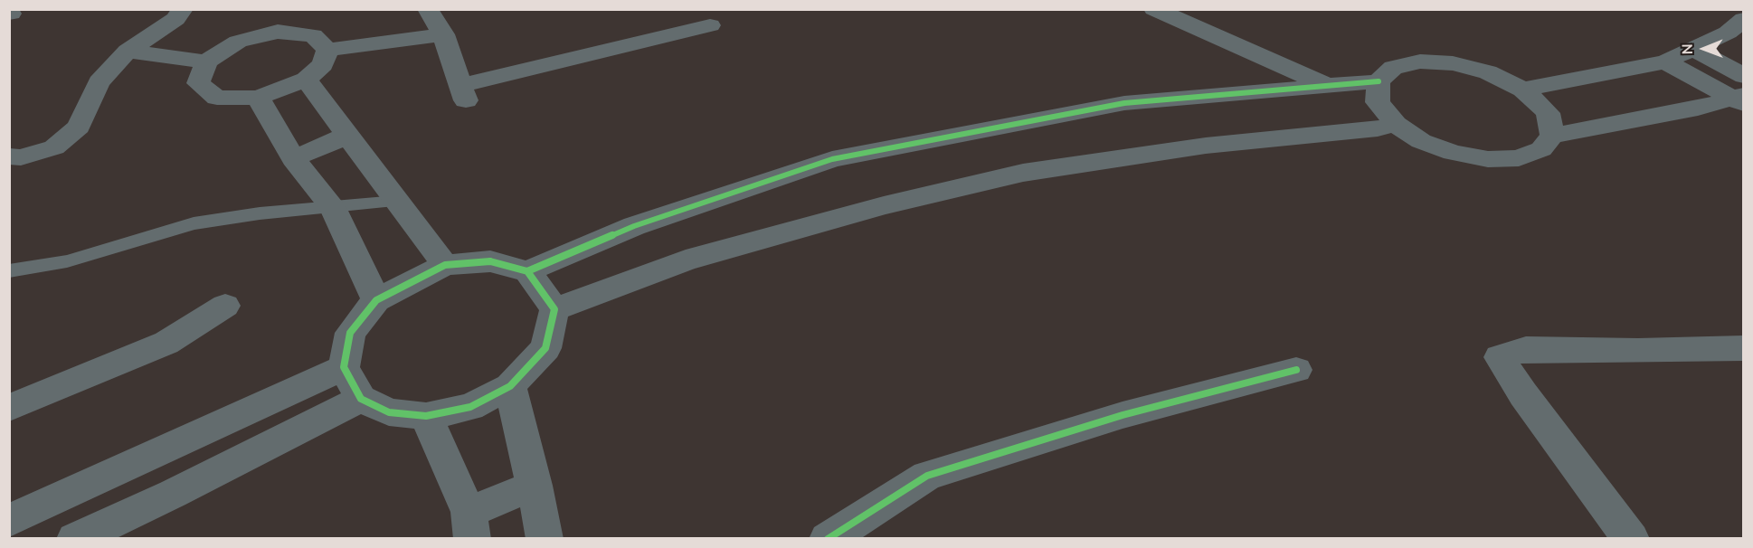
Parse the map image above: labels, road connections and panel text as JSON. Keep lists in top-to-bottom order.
{
  "north": "left"
}
